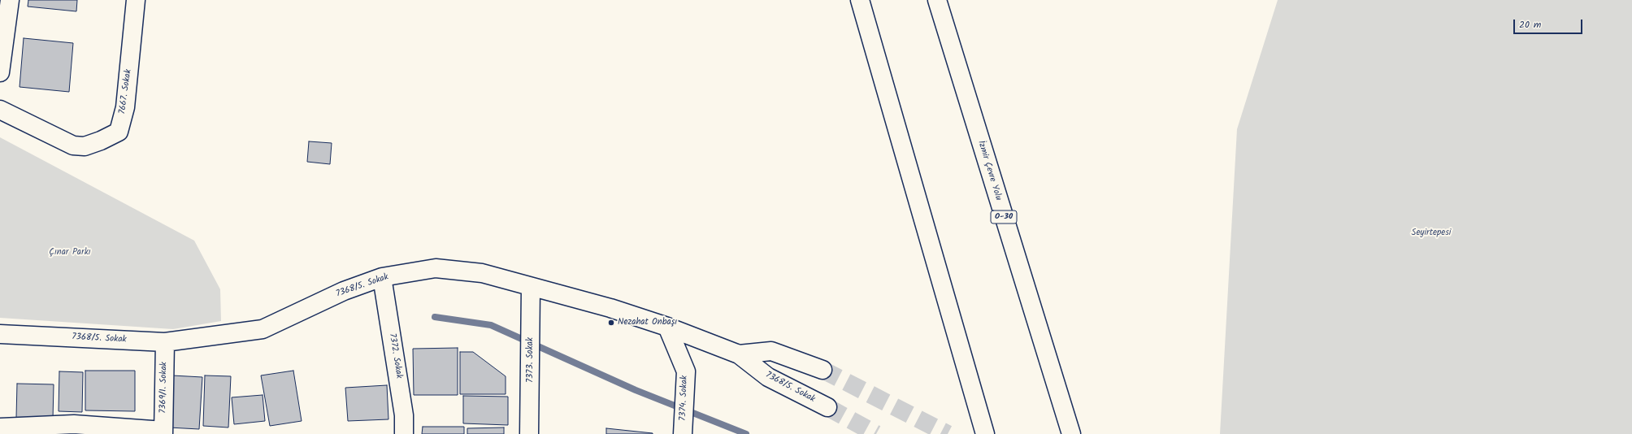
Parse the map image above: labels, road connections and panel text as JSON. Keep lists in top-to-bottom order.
{
  "streets": {
    "main road": [
      "7667. Sokak",
      "İzmir Çevre Yolu",
      "O-30",
      "7368/5. Sokak",
      "7372. Sokak",
      "7373. Sokak",
      "7369/1. Sokak",
      "7374. Sokak"
    ]
  },
  "crossings": [
    ["7368/5. Sokak", "7372. Sokak"],
    ["7368/5. Sokak", "7373. Sokak"],
    ["7368/5. Sokak", "7369/1. Sokak"],
    ["7368/5. Sokak", "7374. Sokak"]
  ],
  "parks": ["Seyirtepesi", "Çınar Parkı"],
  "places": ["Nezahat Onbaşı"],
  "scale_bar": "20 m"
}
